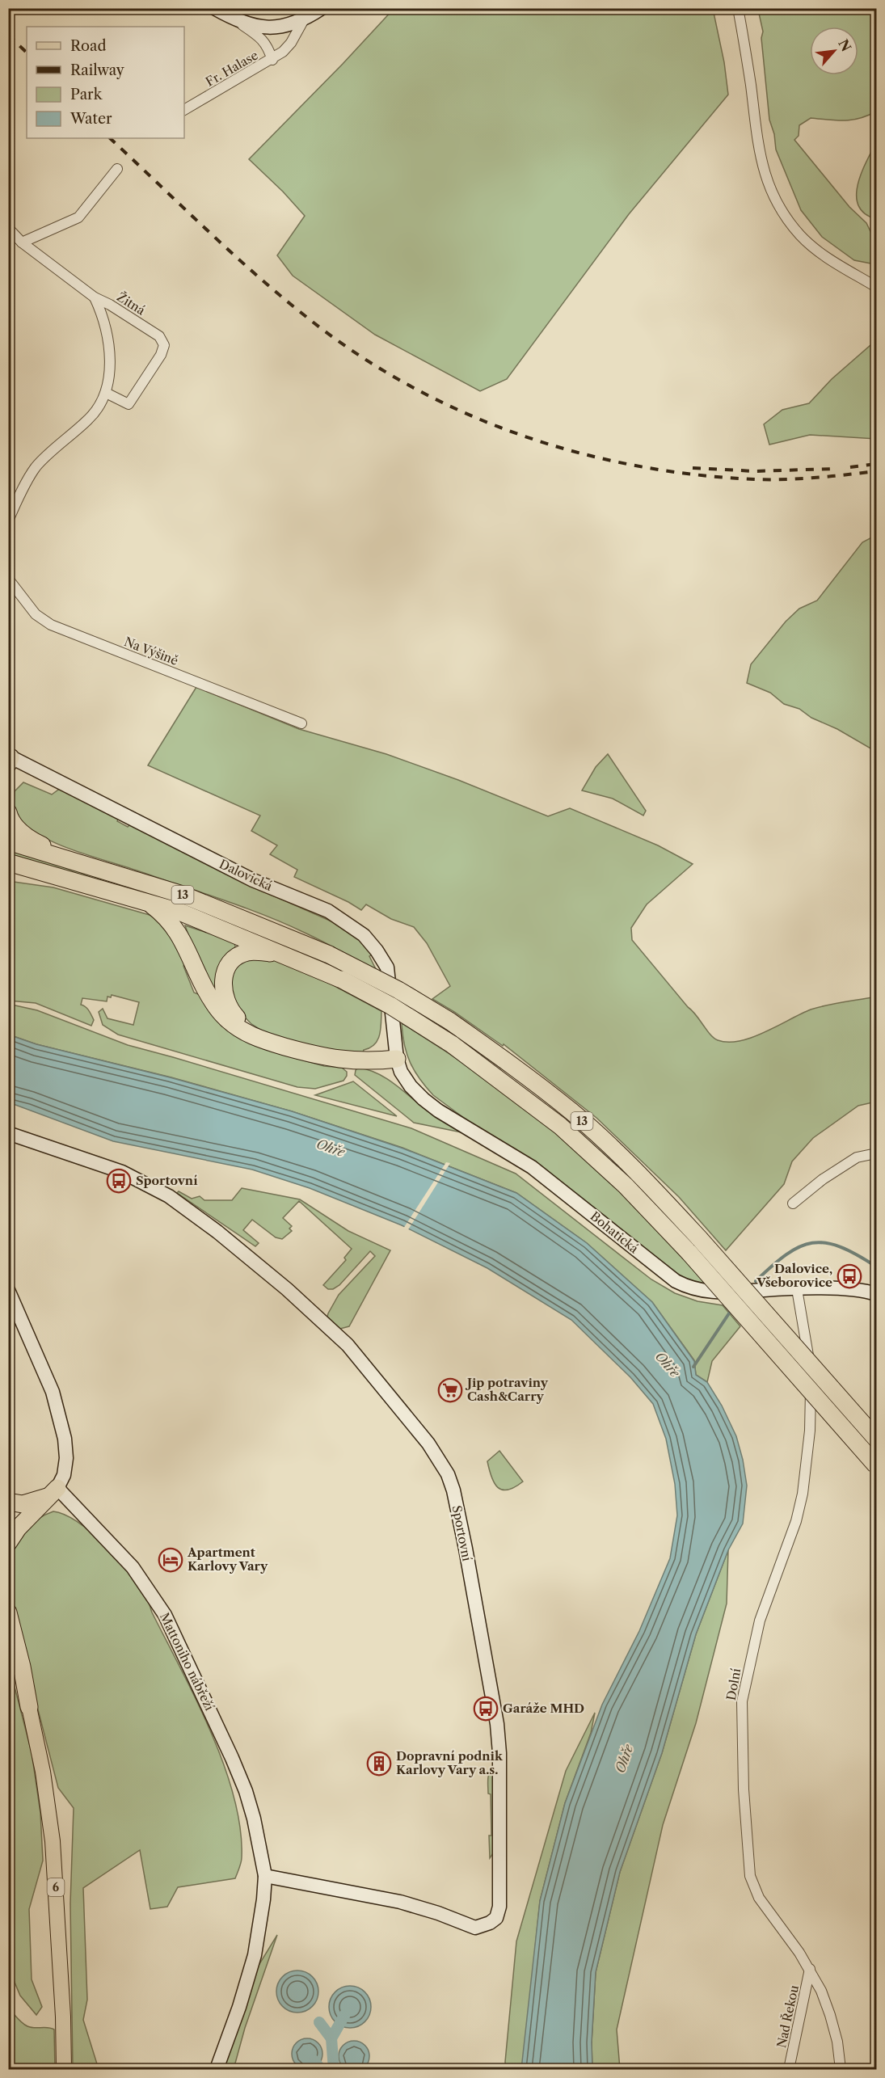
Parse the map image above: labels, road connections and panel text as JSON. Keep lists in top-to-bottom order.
{
  "streets": {
    "highway": ["13", "6"],
    "street": [
      "Fr. Halase",
      "Žitná",
      "Na Výšině",
      "Dalovická",
      "Bohatická",
      "Sportovní",
      "Mattoniho nábřeží",
      "Dolní",
      "Nad Řekou"
    ]
  },
  "crossings": [
    ["Dalovická", "Bohatická"],
    ["Bohatická", "Dolní"],
    ["Sportovní", "Mattoniho nábřeží"],
    ["Dolní", "Nad Řekou"]
  ],
  "water": ["Ohře"],
  "places": {
    "bus stop": ["Sportovní", "Dalovice, Všeborovice", "Garáže MHD"],
    "supermarket": ["Jip potraviny Cash&Carry"],
    "hotel": ["Apartment Karlovy Vary"],
    "building": ["Dopravní podnik Karlovy Vary a.s."]
  },
  "legend": [
    "Road",
    "Railway",
    "Park",
    "Water"
  ],
  "north": "top right"
}
